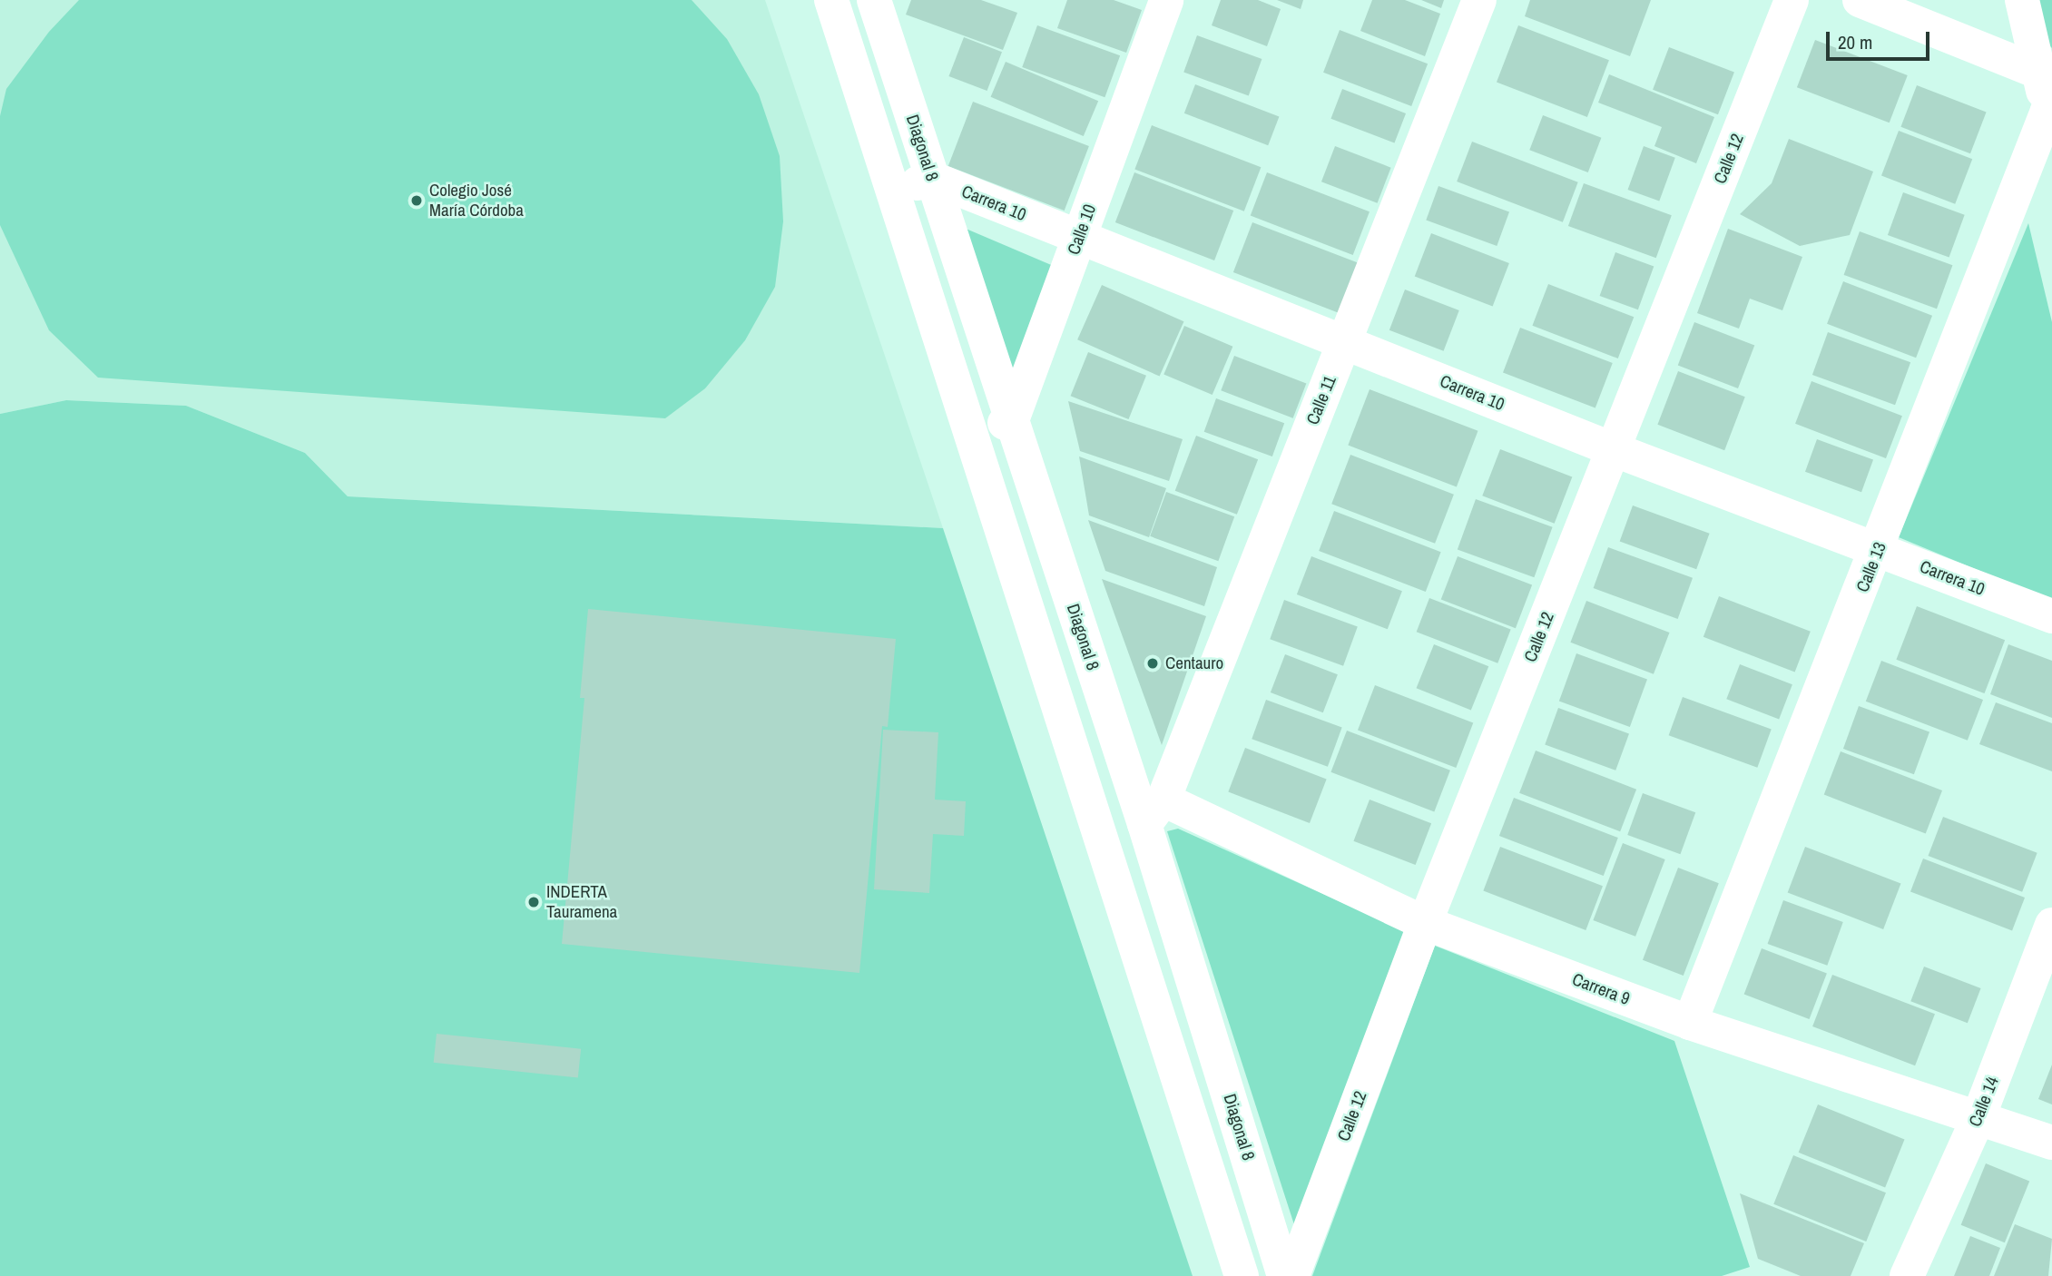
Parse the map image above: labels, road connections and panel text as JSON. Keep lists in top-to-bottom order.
{
  "streets": {
    "street": [
      "Diagonal 8",
      "Calle 12",
      "Carrera 10",
      "Calle 10",
      "Calle 11",
      "Calle 13",
      "Carrera 9",
      "Calle 14"
    ]
  },
  "crossings": [
    ["Diagonal 8", "Carrera 10"],
    ["Diagonal 8", "Calle 10"],
    ["Diagonal 8", "Calle 11"],
    ["Diagonal 8", "Carrera 9"],
    ["Calle 12", "Carrera 10"],
    ["Calle 12", "Carrera 9"],
    ["Carrera 10", "Calle 10"],
    ["Carrera 10", "Calle 11"],
    ["Carrera 10", "Calle 13"],
    ["Calle 11", "Carrera 9"],
    ["Calle 13", "Carrera 9"],
    ["Carrera 9", "Calle 14"]
  ],
  "places": ["Colegio José María Córdoba", "Centauro", "INDERTA Tauramena"],
  "scale_bar": "20 m"
}
